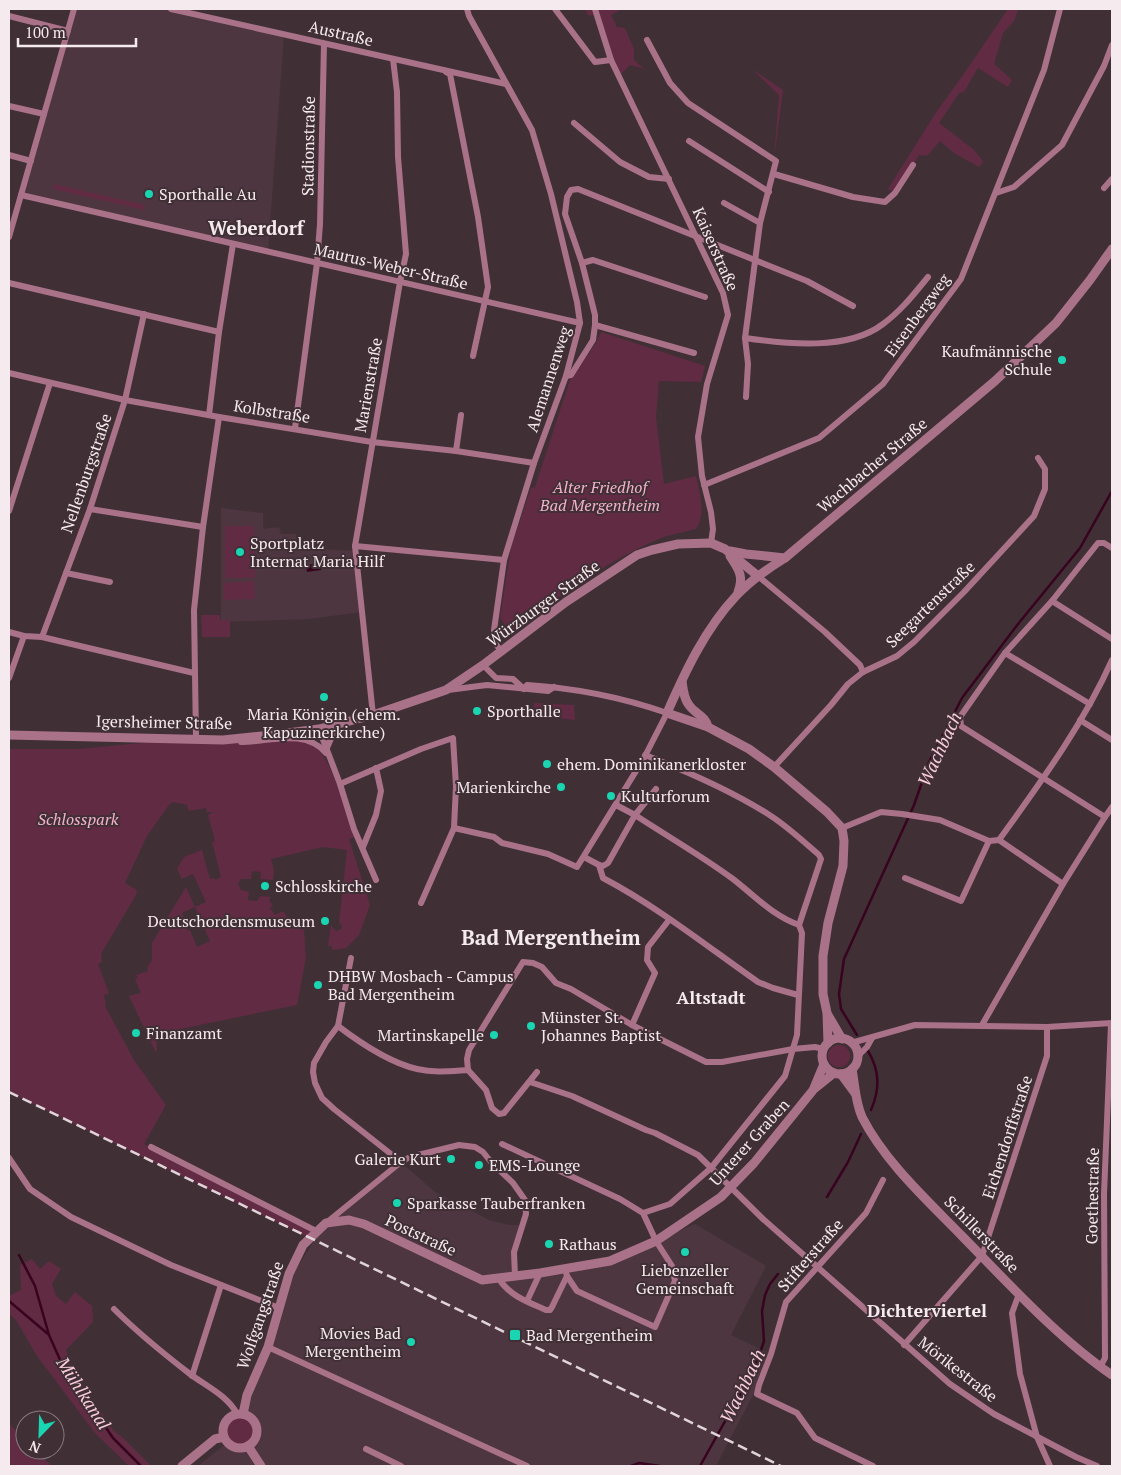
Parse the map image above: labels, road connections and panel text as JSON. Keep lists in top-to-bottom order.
{
  "streets": {
    "street": [
      "Austraße",
      "Stadionstraße",
      "Kaiserstraße",
      "Maurus-Weber-Straße",
      "Eisenbergweg",
      "Alemannenweg",
      "Marienstraße",
      "Kolbstraße",
      "Wachbacher Straße",
      "Nellenburgstraße",
      "Würzburger Straße",
      "Seegartenstraße",
      "Igersheimer Straße",
      "Eichendorffstraße",
      "Unterer Graben",
      "Goethestraße",
      "Schillerstraße",
      "Poststraße",
      "Stifterstraße",
      "Wolfgangstraße",
      "Mörikestraße"
    ]
  },
  "crossings": [
    ["Austraße", "Stadionstraße"],
    ["Austraße", "Alemannenweg"],
    ["Austraße", "Marienstraße"],
    ["Stadionstraße", "Maurus-Weber-Straße"],
    ["Stadionstraße", "Kolbstraße"],
    ["Kaiserstraße", "Eisenbergweg"],
    ["Kaiserstraße", "Würzburger Straße"],
    ["Maurus-Weber-Straße", "Alemannenweg"],
    ["Maurus-Weber-Straße", "Marienstraße"],
    ["Alemannenweg", "Kolbstraße"],
    ["Alemannenweg", "Würzburger Straße"],
    ["Marienstraße", "Kolbstraße"],
    ["Marienstraße", "Würzburger Straße"],
    ["Kolbstraße", "Nellenburgstraße"],
    ["Wachbacher Straße", "Würzburger Straße"],
    ["Würzburger Straße", "Igersheimer Straße"],
    ["Eichendorffstraße", "Schillerstraße"],
    ["Eichendorffstraße", "Mörikestraße"],
    ["Unterer Graben", "Schillerstraße"],
    ["Unterer Graben", "Poststraße"],
    ["Unterer Graben", "Mörikestraße"],
    ["Goethestraße", "Schillerstraße"],
    ["Stifterstraße", "Mörikestraße"]
  ],
  "districts": [
    "Weberdorf",
    "Bad Mergentheim",
    "Altstadt",
    "Dichterviertel"
  ],
  "water": ["Wachbach", "Mühlkanal"],
  "parks": ["Alter Friedhof Bad Mergentheim", "Schlosspark"],
  "places": {
    "other": [
      "Sporthalle Au",
      "Kaufmännische Schule",
      "Sportplatz Internat Maria Hilf",
      "Maria Königin (ehem. Kapuzinerkirche)",
      "Sporthalle",
      "ehem. Dominikanerkloster",
      "Marienkirche",
      "Kulturforum",
      "Schlosskirche",
      "Deutschordensmuseum",
      "DHBW Mosbach - Campus Bad Mergentheim",
      "Münster St. Johannes Baptist",
      "Finanzamt",
      "Martinskapelle",
      "Galerie Kurt",
      "EMS-Lounge",
      "Sparkasse Tauberfranken",
      "Rathaus",
      "Liebenzeller Gemeinschaft",
      "Movies Bad Mergentheim"
    ],
    "transit": ["Bad Mergentheim"]
  },
  "scale_bar": "100 m",
  "north": "bottom left"
}
